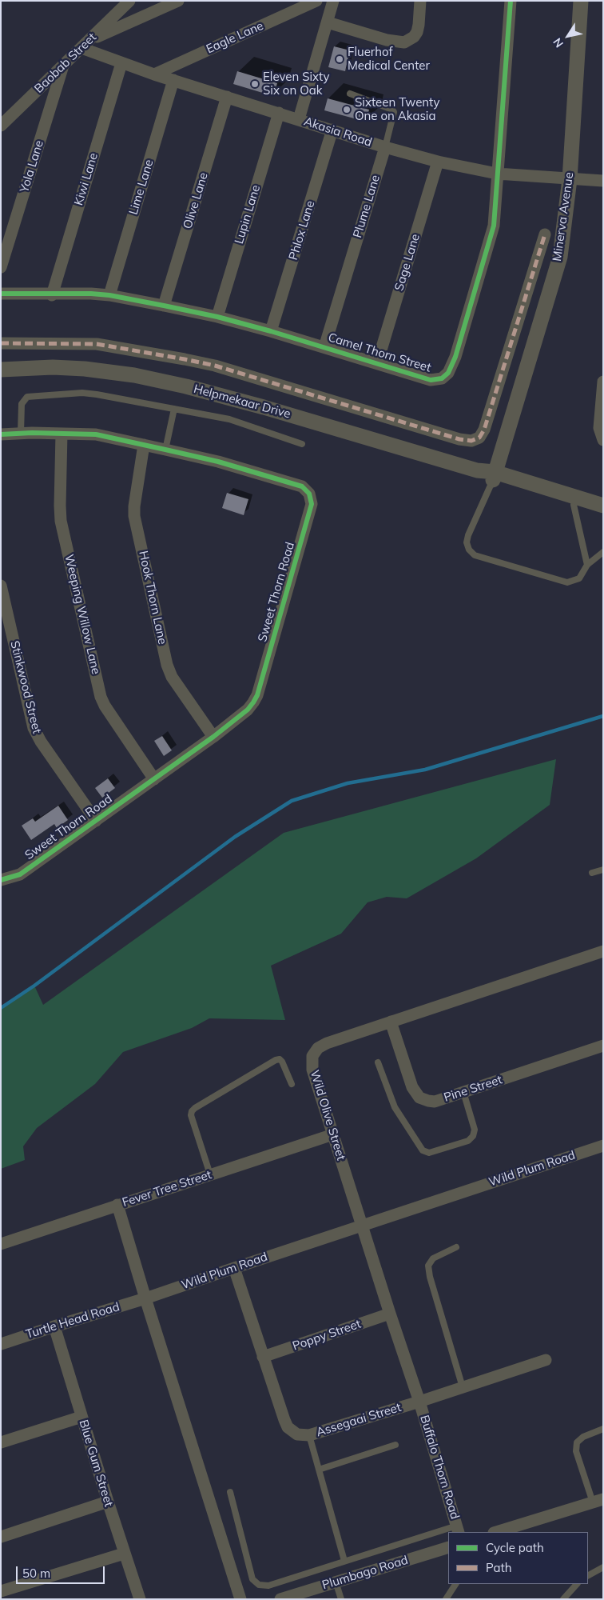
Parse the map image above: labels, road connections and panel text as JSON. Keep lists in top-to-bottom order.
{
  "streets": {
    "street": [
      "Eagle Lane",
      "Baobab Street",
      "Akasia Road",
      "Yola Lane",
      "Kiwi Lane",
      "Lime Lane",
      "Olive Lane",
      "Plume Lane",
      "Lupin Lane",
      "Minerva Avenue",
      "Phlox Lane",
      "Sage Lane",
      "Camel Thorn Street",
      "Helpmekaar Drive",
      "Sweet Thorn Road",
      "Hook Thorn Lane",
      "Weeping Willow Lane",
      "Stinkwood Street",
      "Pine Street",
      "Wild Olive Street",
      "Wild Plum Road",
      "Fever Tree Street",
      "Turtle Head Road",
      "Poppy Street",
      "Assegaai Street",
      "Blue Gum Street",
      "Buffalo Thorn Road",
      "Plumbago Road"
    ]
  },
  "crossings": [
    ["Eagle Lane", "Akasia Road"],
    ["Baobab Street", "Akasia Road"],
    ["Baobab Street", "Yola Lane"],
    ["Akasia Road", "Kiwi Lane"],
    ["Akasia Road", "Lime Lane"],
    ["Akasia Road", "Olive Lane"],
    ["Akasia Road", "Plume Lane"],
    ["Akasia Road", "Lupin Lane"],
    ["Akasia Road", "Minerva Avenue"],
    ["Akasia Road", "Phlox Lane"],
    ["Akasia Road", "Sage Lane"],
    ["Akasia Road", "Camel Thorn Street"],
    ["Kiwi Lane", "Camel Thorn Street"],
    ["Lime Lane", "Camel Thorn Street"],
    ["Olive Lane", "Camel Thorn Street"],
    ["Plume Lane", "Camel Thorn Street"],
    ["Lupin Lane", "Camel Thorn Street"],
    ["Minerva Avenue", "Helpmekaar Drive"],
    ["Phlox Lane", "Camel Thorn Street"],
    ["Sage Lane", "Camel Thorn Street"],
    ["Sweet Thorn Road", "Hook Thorn Lane"],
    ["Sweet Thorn Road", "Weeping Willow Lane"],
    ["Sweet Thorn Road", "Stinkwood Street"],
    ["Pine Street", "Wild Olive Street"],
    ["Wild Olive Street", "Wild Plum Road"],
    ["Wild Olive Street", "Fever Tree Street"],
    ["Wild Olive Street", "Poppy Street"],
    ["Wild Olive Street", "Assegaai Street"],
    ["Wild Olive Street", "Buffalo Thorn Road"],
    ["Wild Plum Road", "Turtle Head Road"],
    ["Wild Plum Road", "Assegaai Street"],
    ["Turtle Head Road", "Blue Gum Street"],
    ["Poppy Street", "Assegaai Street"],
    ["Assegaai Street", "Buffalo Thorn Road"]
  ],
  "places": ["Fluerhof Medical Center", "Eleven Sixty Six on Oak", "Sixteen Twenty One on Akasia"],
  "legend": ["Cycle path", "Path"],
  "scale_bar": "50 m",
  "north": "bottom left"
}
